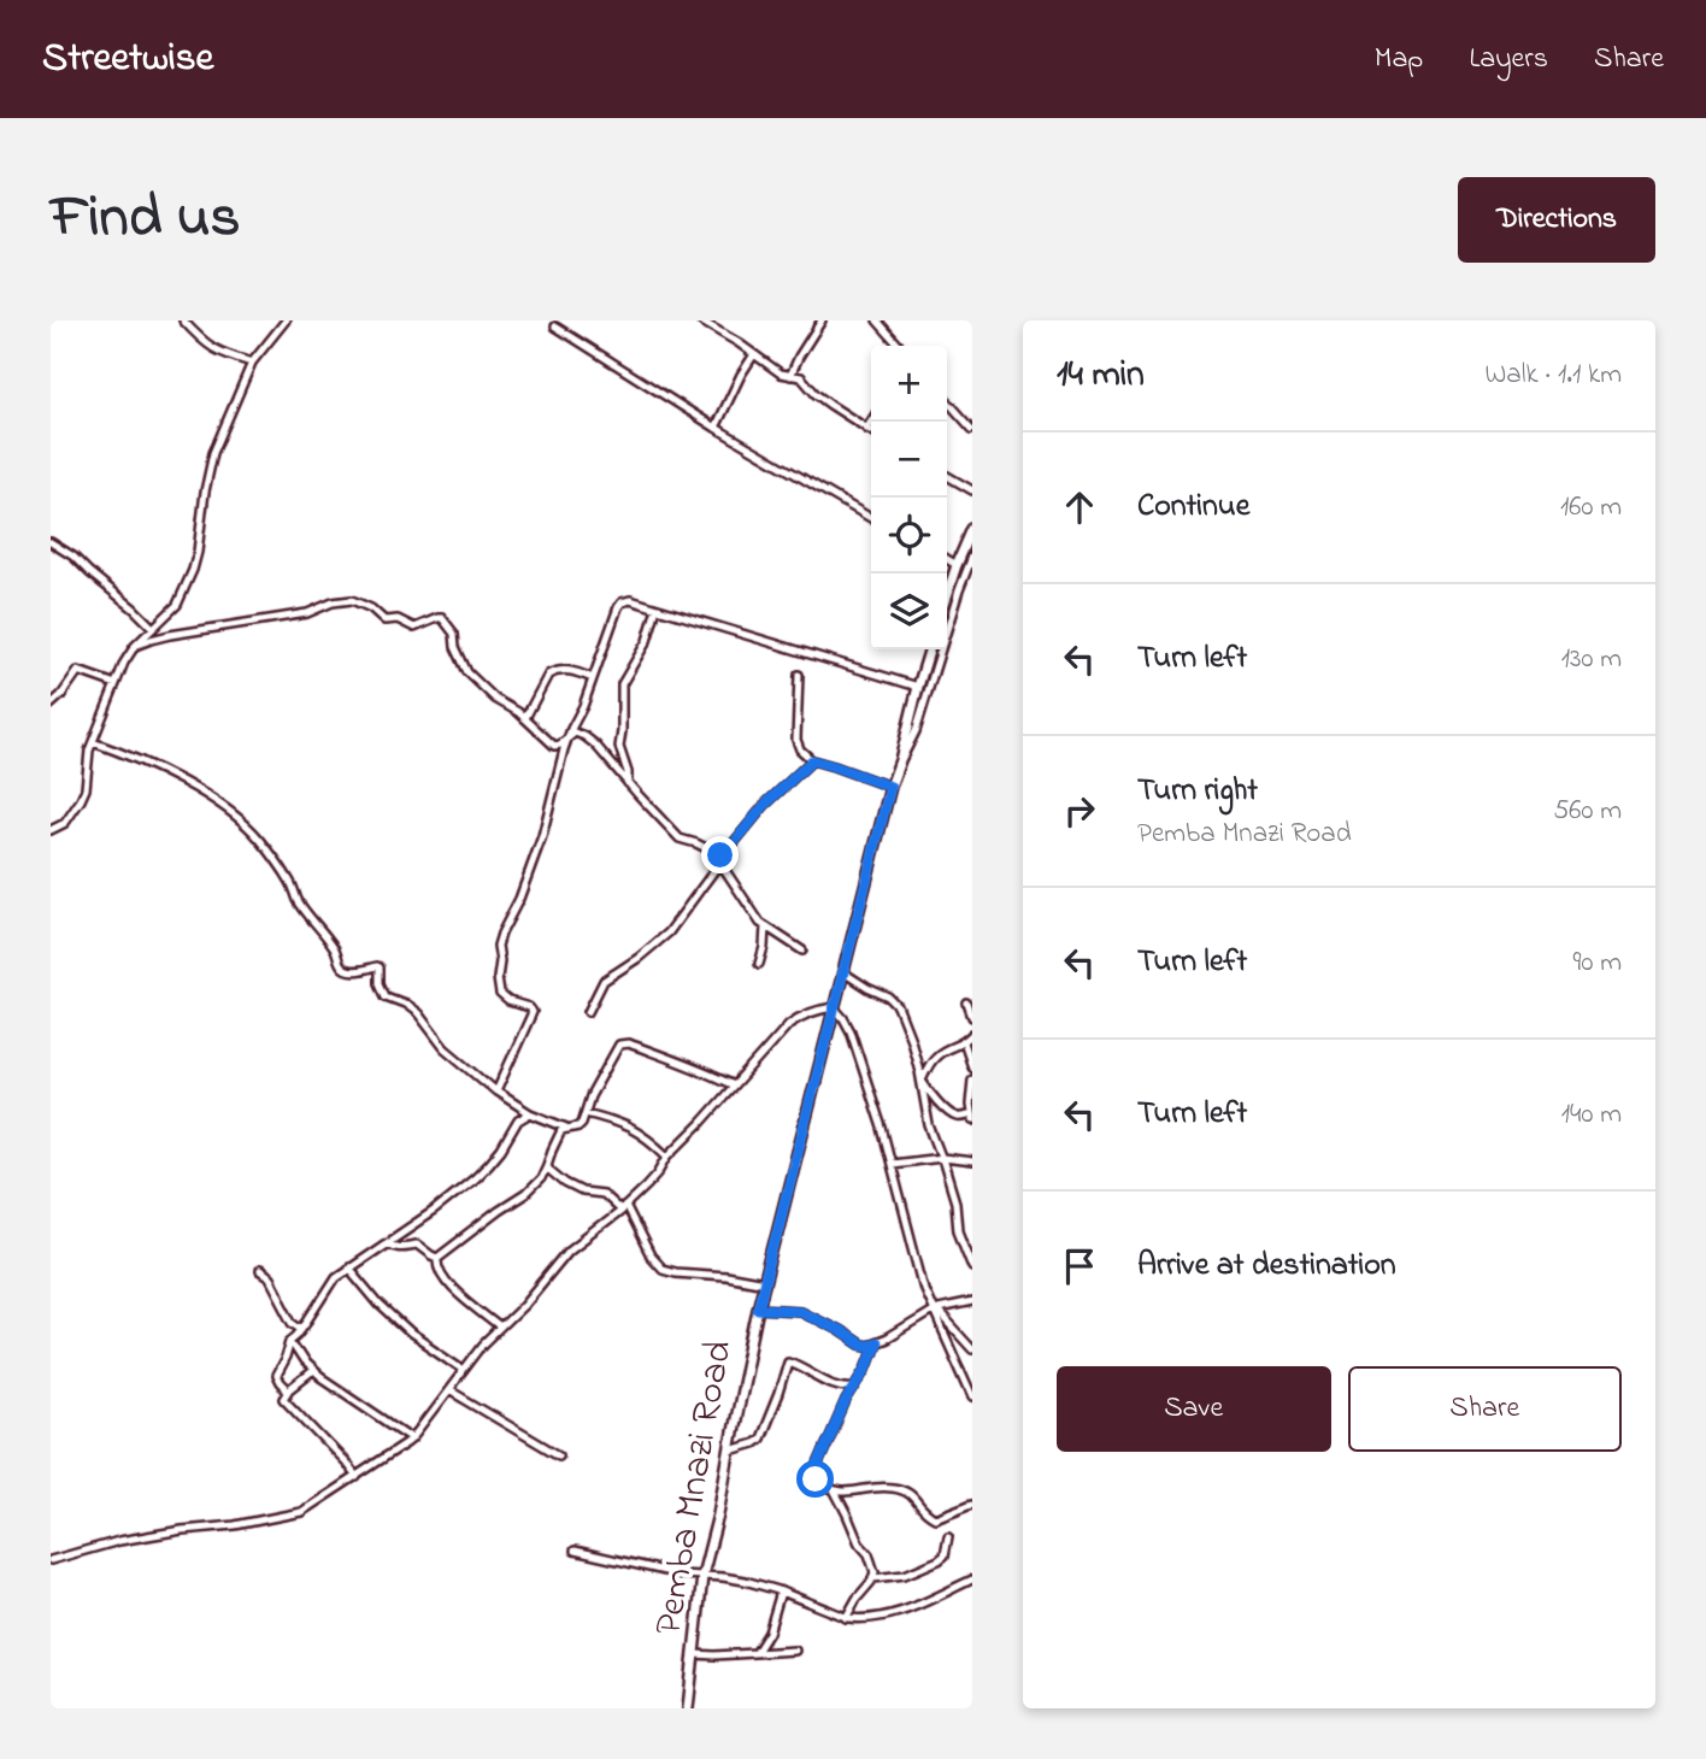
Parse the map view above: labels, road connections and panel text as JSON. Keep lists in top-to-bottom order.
{
  "streets": {
    "main road": ["Pemba Mnazi Road"]
  },
  "page": {
    "header": "Streetwise",
    "nav": ["Map", "Layers", "Share"],
    "title": "Find us",
    "buttons": [
      "Directions",
      ["Save", "Share"]
    ],
    "heading": ["14 min", "Walk · 1.1 km"],
    "map_buttons": ["+", "−"],
    "list": [
      ["Continue", "160 m"],
      ["Turn left", "130 m"],
      ["Turn right", "Pemba Mnazi Road", "560 m"],
      ["Turn left", "90 m"],
      ["Turn left", "140 m"],
      "Arrive at destination"
    ]
  }
}
